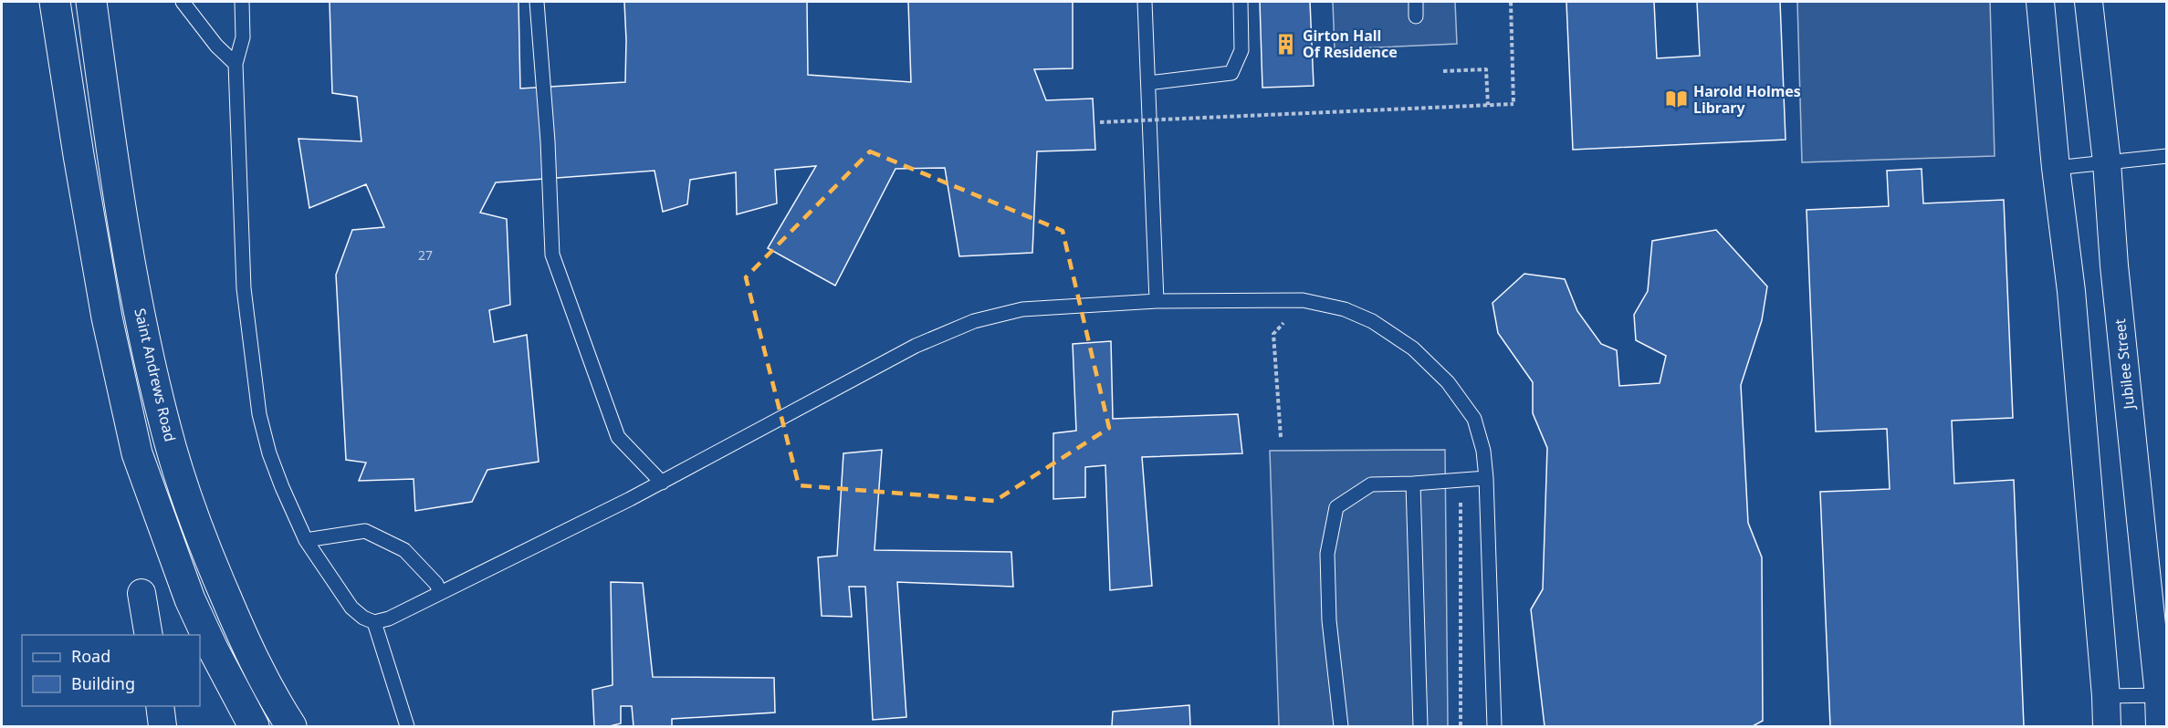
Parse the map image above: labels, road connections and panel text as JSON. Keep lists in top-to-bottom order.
{
  "streets": {
    "main road": ["Saint Andrews Road"],
    "street": ["Jubilee Street"]
  },
  "places": {
    "building": ["Girton Hall Of Residence"],
    "library": ["Harold Holmes Library"]
  },
  "house_numbers": ["27"],
  "legend": ["Road", "Building"]
}
